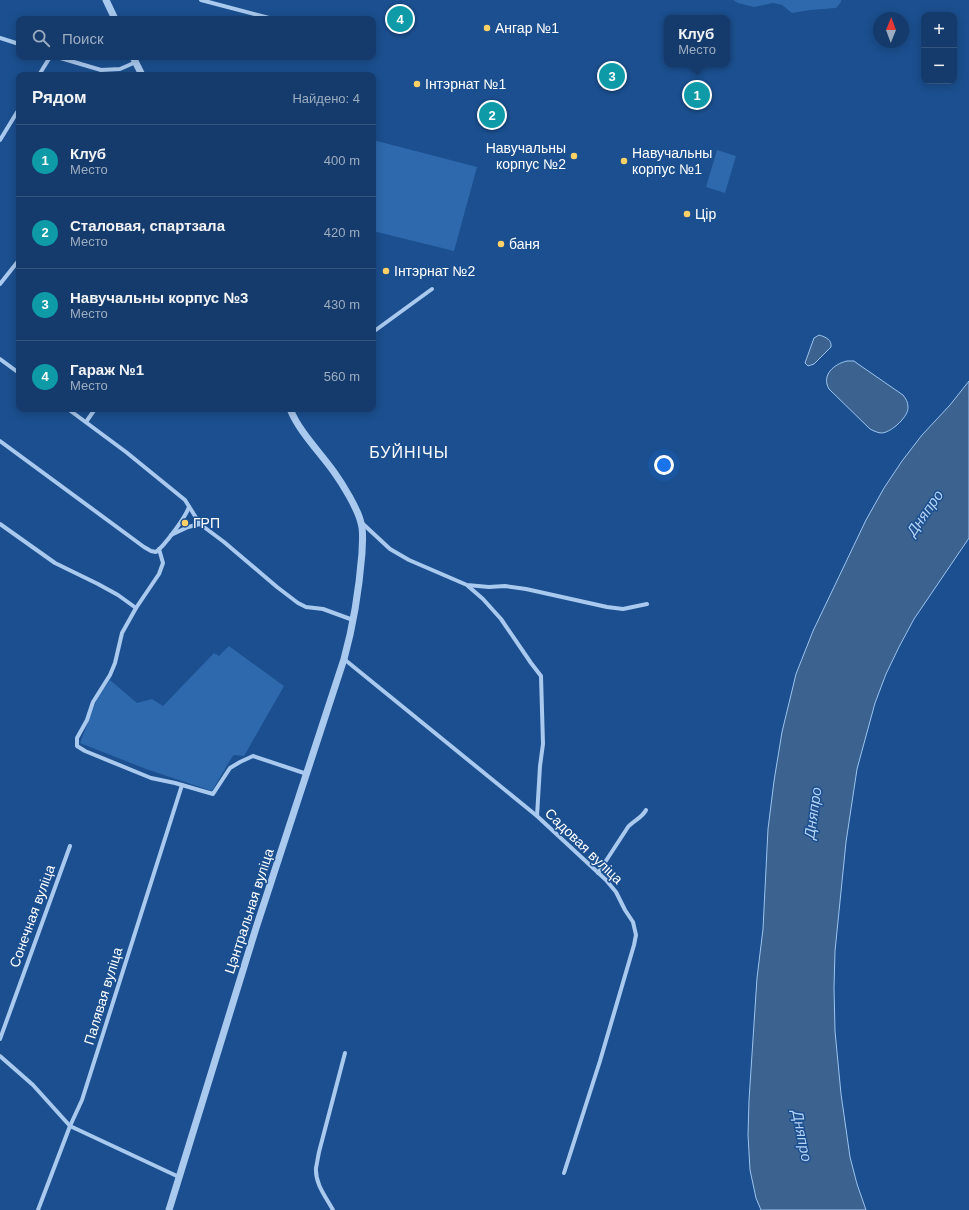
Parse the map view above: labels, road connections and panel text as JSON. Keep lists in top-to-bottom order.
{
  "streets": {
    "street": [
      "Садовая вуліца",
      "Цэнтральная вуліца",
      "Сонечная вуліца",
      "Палявая вуліца"
    ]
  },
  "crossings": [
    ["Садовая вуліца", "Цэнтральная вуліца"]
  ],
  "districts": ["БУЙНІЧЫ"],
  "water": ["Дняпро"],
  "places": [
    "Ангар №1",
    "Інтэрнат №1",
    "Навучальны корпус №2",
    "Навучальны корпус №1",
    "Цір",
    "баня",
    "Інтэрнат №2",
    "ГРП"
  ],
  "north": "top",
  "page": {
    "pins": [
      "4",
      "3",
      "1",
      "2"
    ],
    "map_buttons": ["+", "−"],
    "popup": ["Клуб", "Место"],
    "search": "Поиск",
    "heading": ["Рядом", "Найдено: 4"],
    "list": [
      {
        "mark": "1",
        "name": "Клуб",
        "note": "Место",
        "value": "400 m"
      },
      {
        "mark": "2",
        "name": "Сталовая, спартзала",
        "note": "Место",
        "value": "420 m"
      },
      {
        "mark": "3",
        "name": "Навучальны корпус №3",
        "note": "Место",
        "value": "430 m"
      },
      {
        "mark": "4",
        "name": "Гараж №1",
        "note": "Место",
        "value": "560 m"
      }
    ]
  }
}
